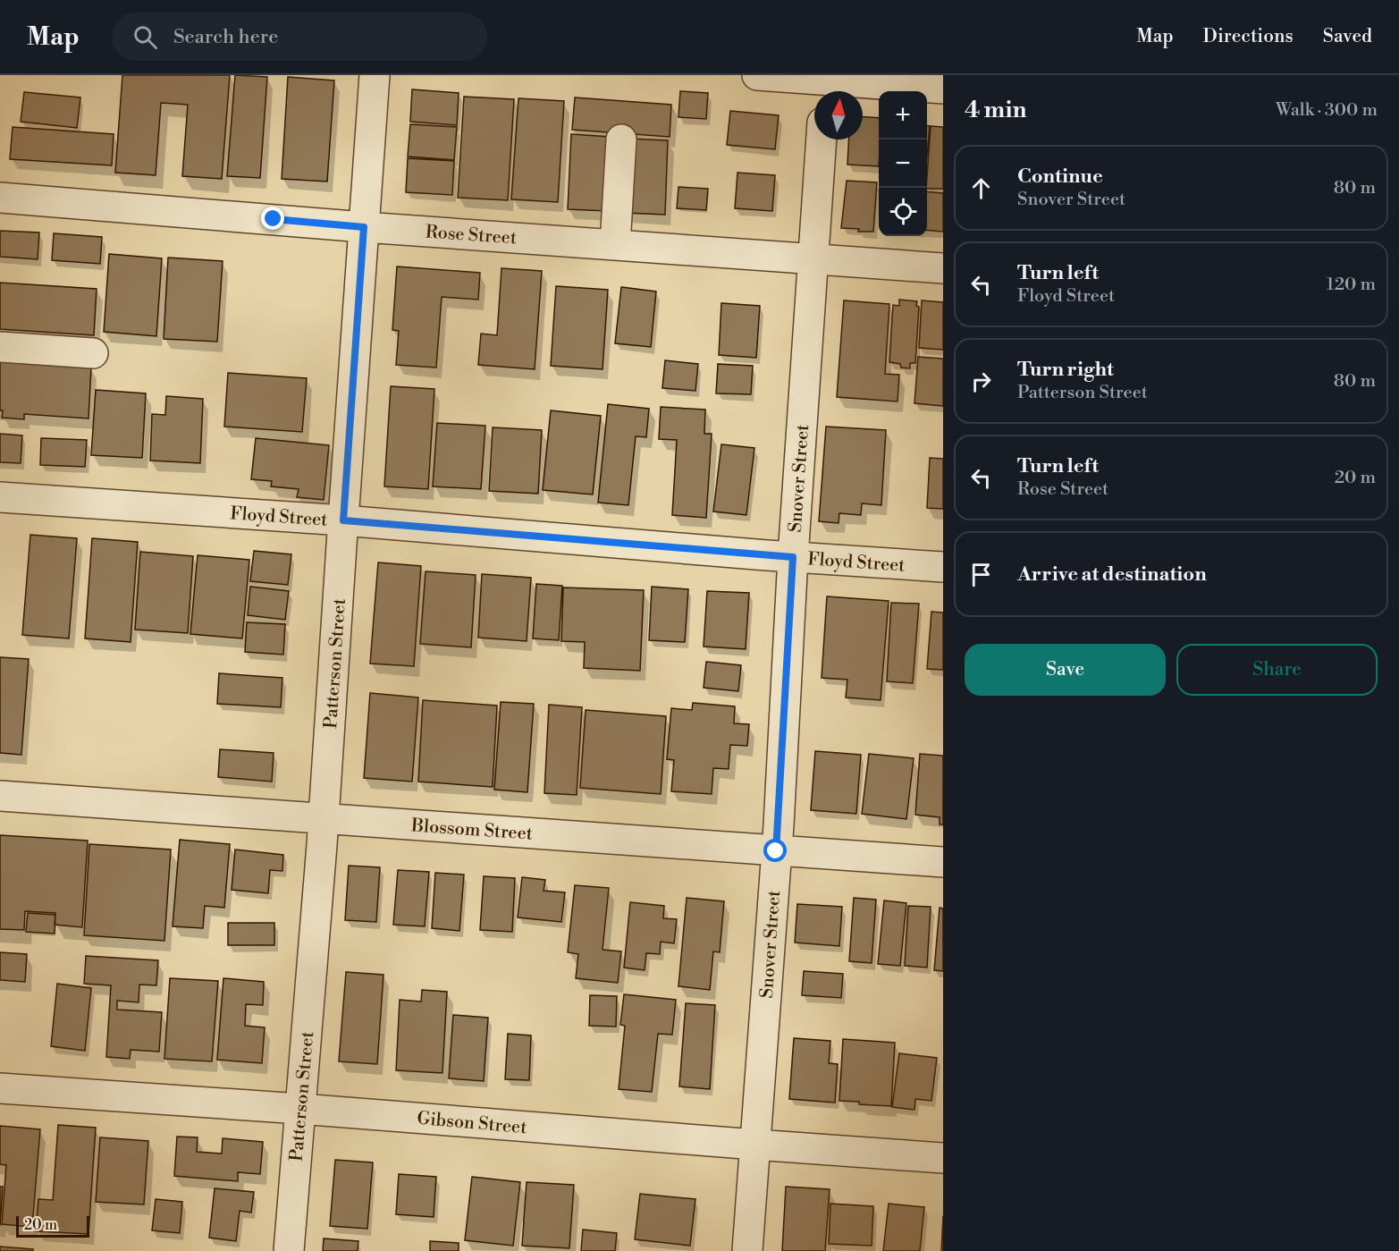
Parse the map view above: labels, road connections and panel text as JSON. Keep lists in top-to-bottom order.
{
  "streets": {
    "street": [
      "Rose Street",
      "Snover Street",
      "Floyd Street",
      "Patterson Street",
      "Blossom Street",
      "Gibson Street"
    ]
  },
  "crossings": [
    ["Rose Street", "Snover Street"],
    ["Rose Street", "Patterson Street"],
    ["Snover Street", "Floyd Street"],
    ["Snover Street", "Blossom Street"],
    ["Snover Street", "Gibson Street"],
    ["Floyd Street", "Patterson Street"],
    ["Patterson Street", "Blossom Street"],
    ["Patterson Street", "Gibson Street"]
  ],
  "scale_bar": "20 m",
  "north": "top",
  "page": {
    "header": "Map",
    "search": "Search here",
    "nav": ["Map", "Directions", "Saved"],
    "heading": ["4 min", "Walk · 300 m"],
    "map_buttons": ["+", "−"],
    "list": [
      ["Continue", "Snover Street", "80 m"],
      ["Turn left", "Floyd Street", "120 m"],
      ["Turn right", "Patterson Street", "80 m"],
      ["Turn left", "Rose Street", "20 m"],
      "Arrive at destination"
    ],
    "buttons": ["Save", "Share"],
    "scale": "20 m"
  }
}
